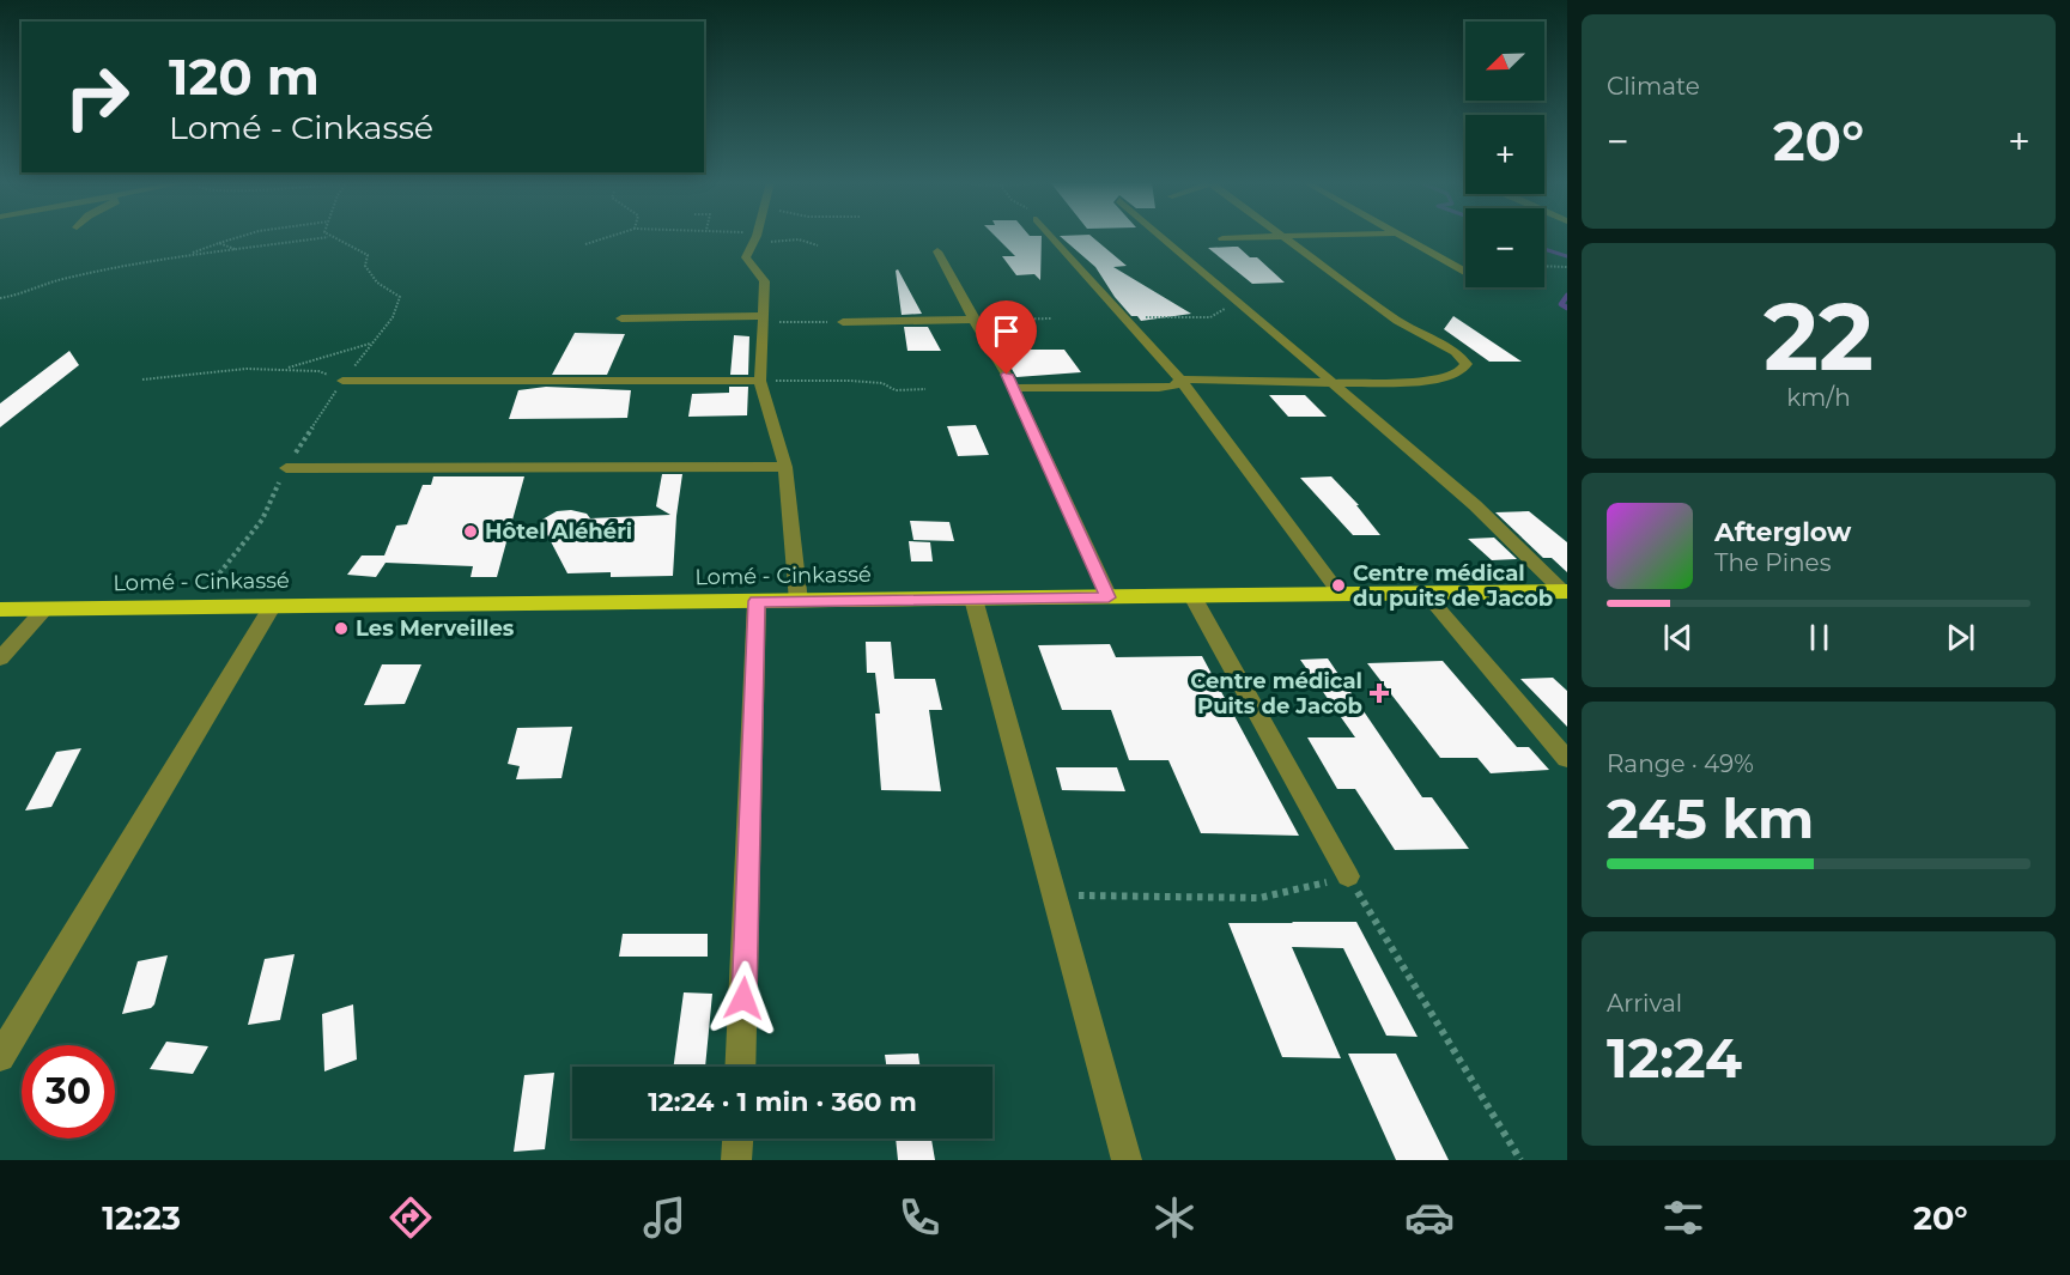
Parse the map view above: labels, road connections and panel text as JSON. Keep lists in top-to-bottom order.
{
  "streets": {
    "highway": ["Lomé - Cinkassé"]
  },
  "places": {
    "other": ["Hôtel Aléhéri", "Centre médical du puits de Jacob", "Les Merveilles"],
    "health": ["Centre médical Puits de Jacob"]
  },
  "north": "bottom left",
  "page": {
    "tile": [
      "Climate",
      ["22", "km/h"],
      ["Range · 49%", "245 km"],
      ["Arrival", "12:24"]
    ],
    "map_buttons": ["+", "−"],
    "turn": ["120 m", "Lomé - Cinkassé"],
    "heat": ["−", "20°", "+"],
    "song": ["Afterglow", "The Pines"],
    "limit": "30",
    "trip": "12:24 · 1 min · 360 m",
    "tabs": ["12:23", "20°"]
  }
}
